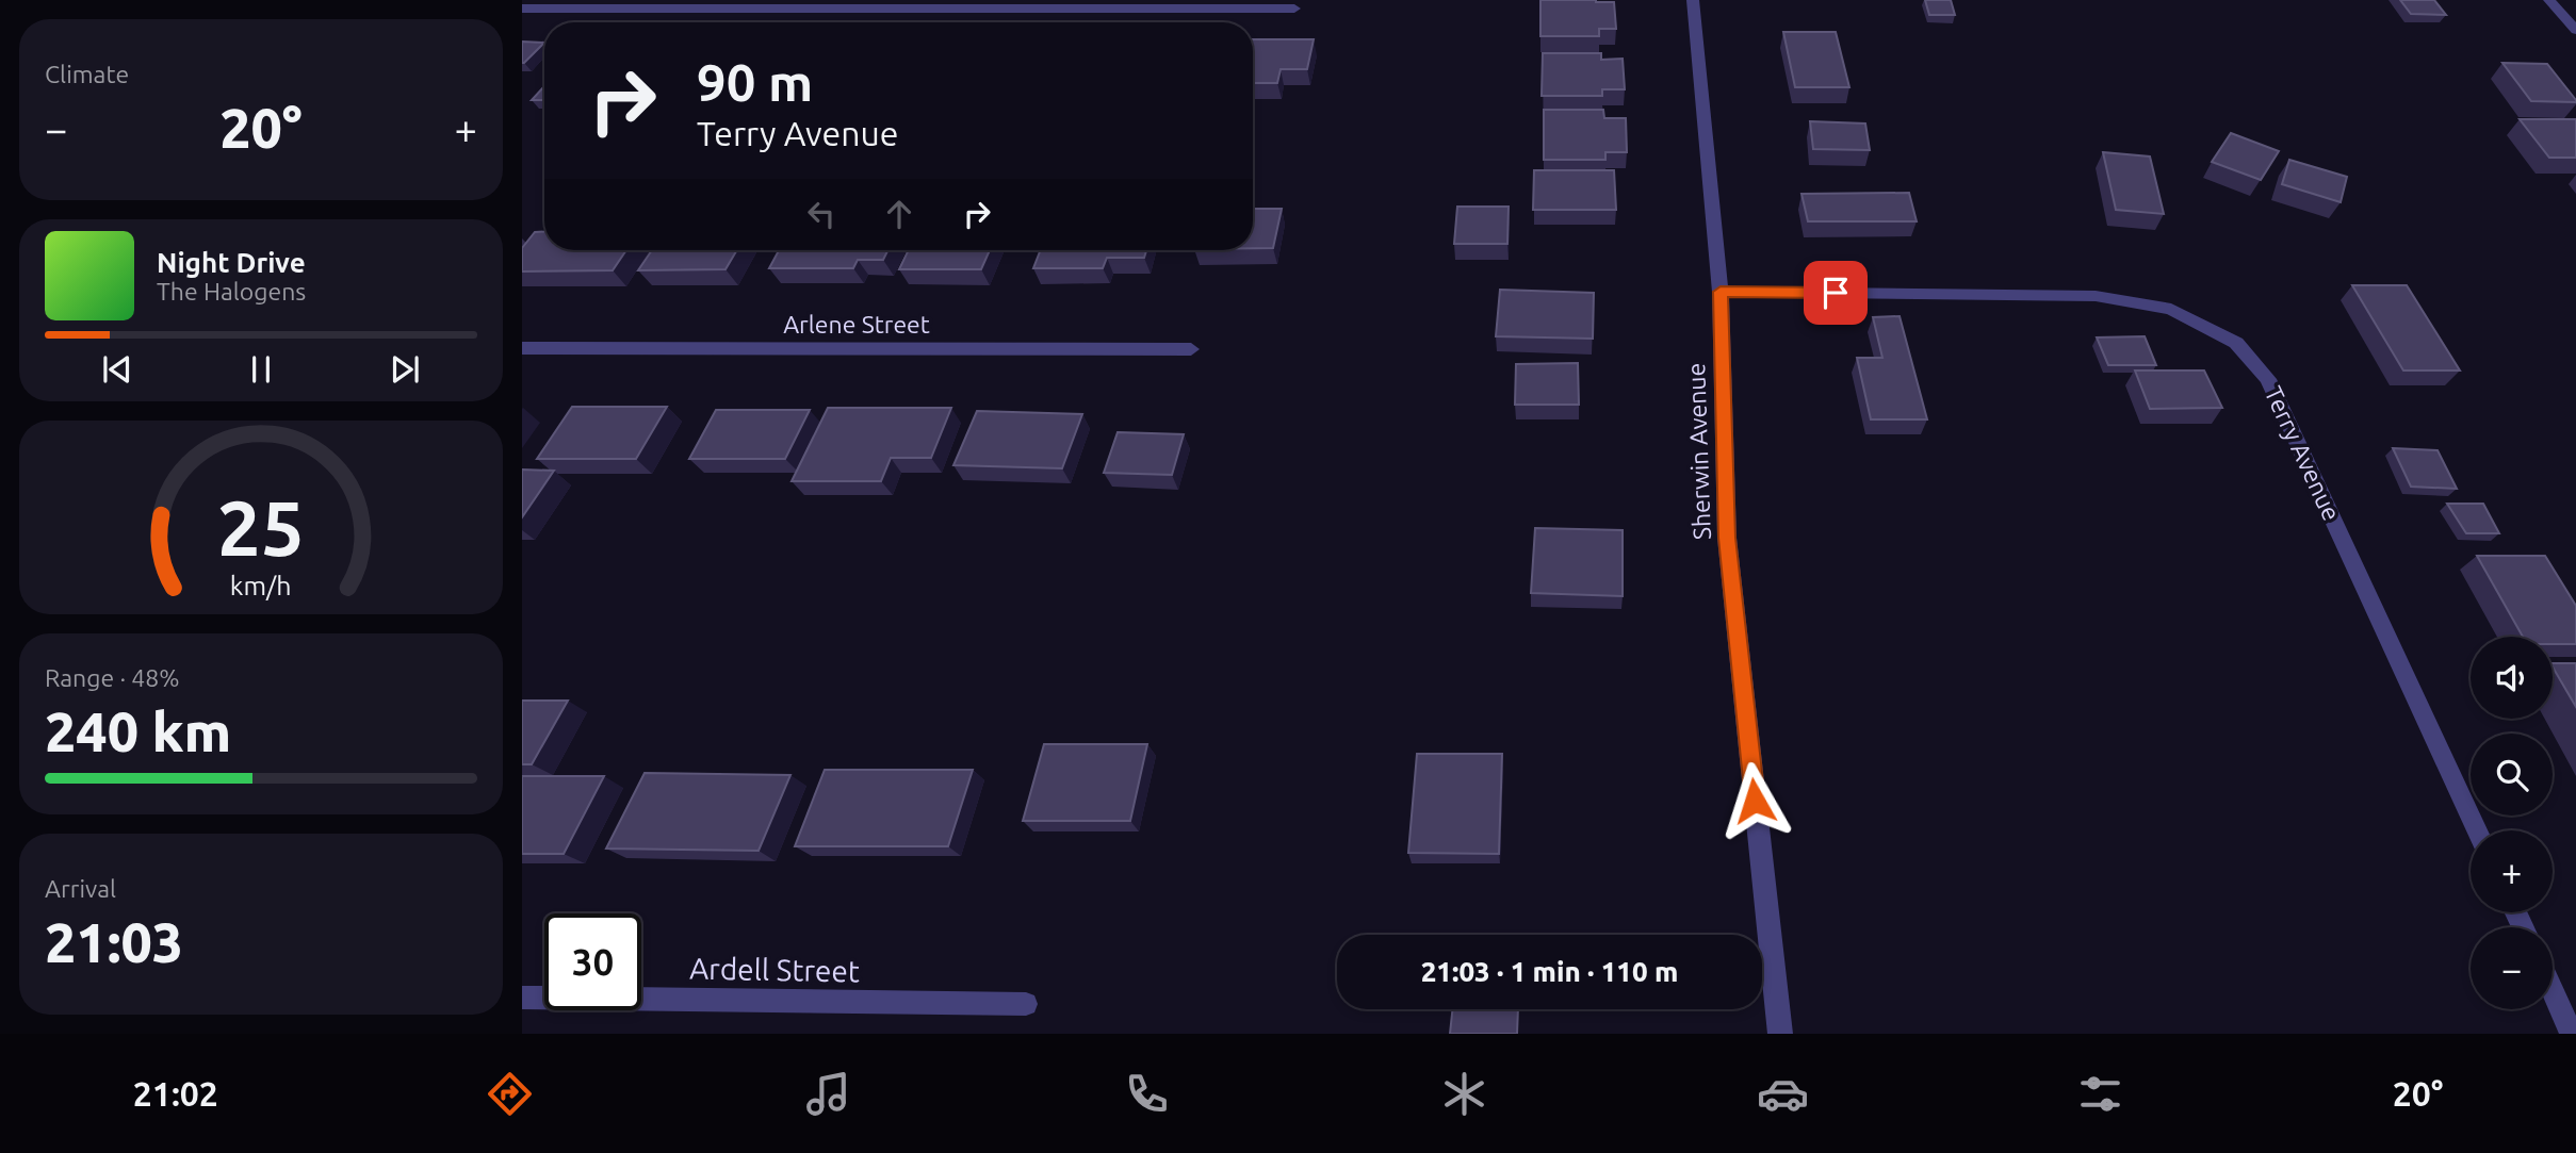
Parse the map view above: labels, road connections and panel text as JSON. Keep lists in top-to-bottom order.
{
  "streets": {
    "street": [
      "Arlene Street",
      "Sherwin Avenue",
      "Terry Avenue",
      "Ardell Street"
    ]
  },
  "crossings": [
    ["Sherwin Avenue", "Terry Avenue"]
  ],
  "page": {
    "tile": [
      "Climate",
      ["Range · 48%", "240 km"],
      ["Arrival", "21:03"]
    ],
    "turn": ["90 m", "Terry Avenue"],
    "heat": ["−", "20°", "+"],
    "song": ["Night Drive", "The Halogens"],
    "map_buttons": ["+", "−"],
    "limit": "30",
    "trip": "21:03 · 1 min · 110 m",
    "tabs": ["21:02", "20°"],
    "gauge": ["25", "km/h"]
  }
}
